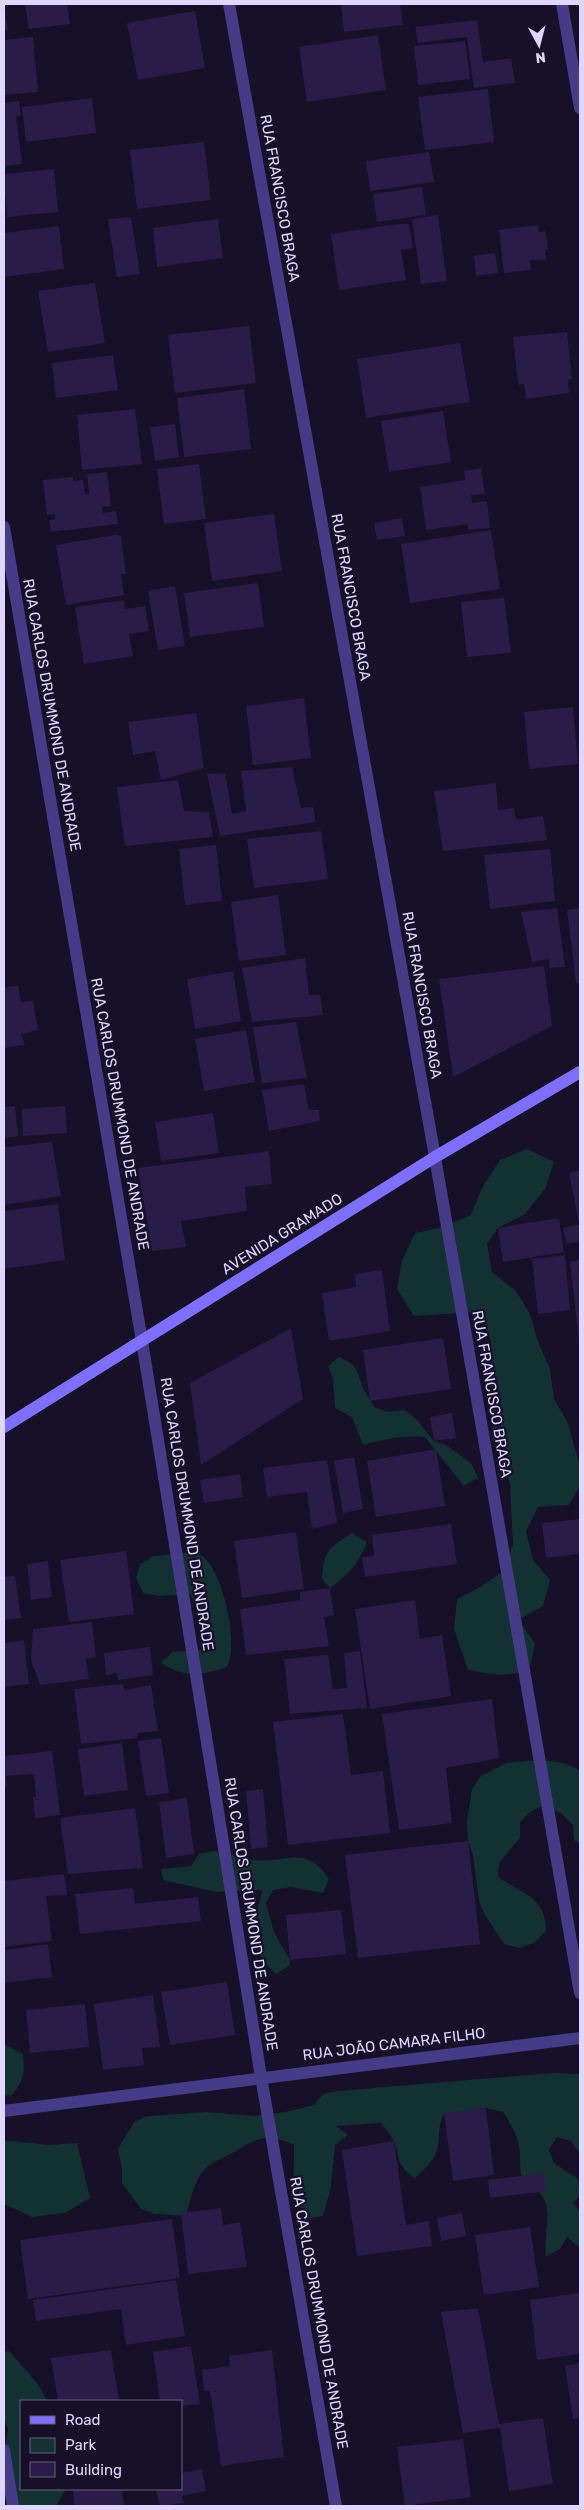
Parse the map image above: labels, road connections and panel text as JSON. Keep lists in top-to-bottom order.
{
  "streets": {
    "street": [
      "RUA FRANCISCO BRAGA",
      "RUA CARLOS DRUMMOND DE ANDRADE",
      "AVENIDA GRAMADO",
      "RUA JOÃO CAMARA FILHO"
    ]
  },
  "crossings": [
    ["RUA FRANCISCO BRAGA", "AVENIDA GRAMADO"],
    ["RUA CARLOS DRUMMOND DE ANDRADE", "AVENIDA GRAMADO"],
    ["RUA CARLOS DRUMMOND DE ANDRADE", "RUA JOÃO CAMARA FILHO"]
  ],
  "legend": ["Road", "Park", "Building"],
  "north": "bottom"
}
